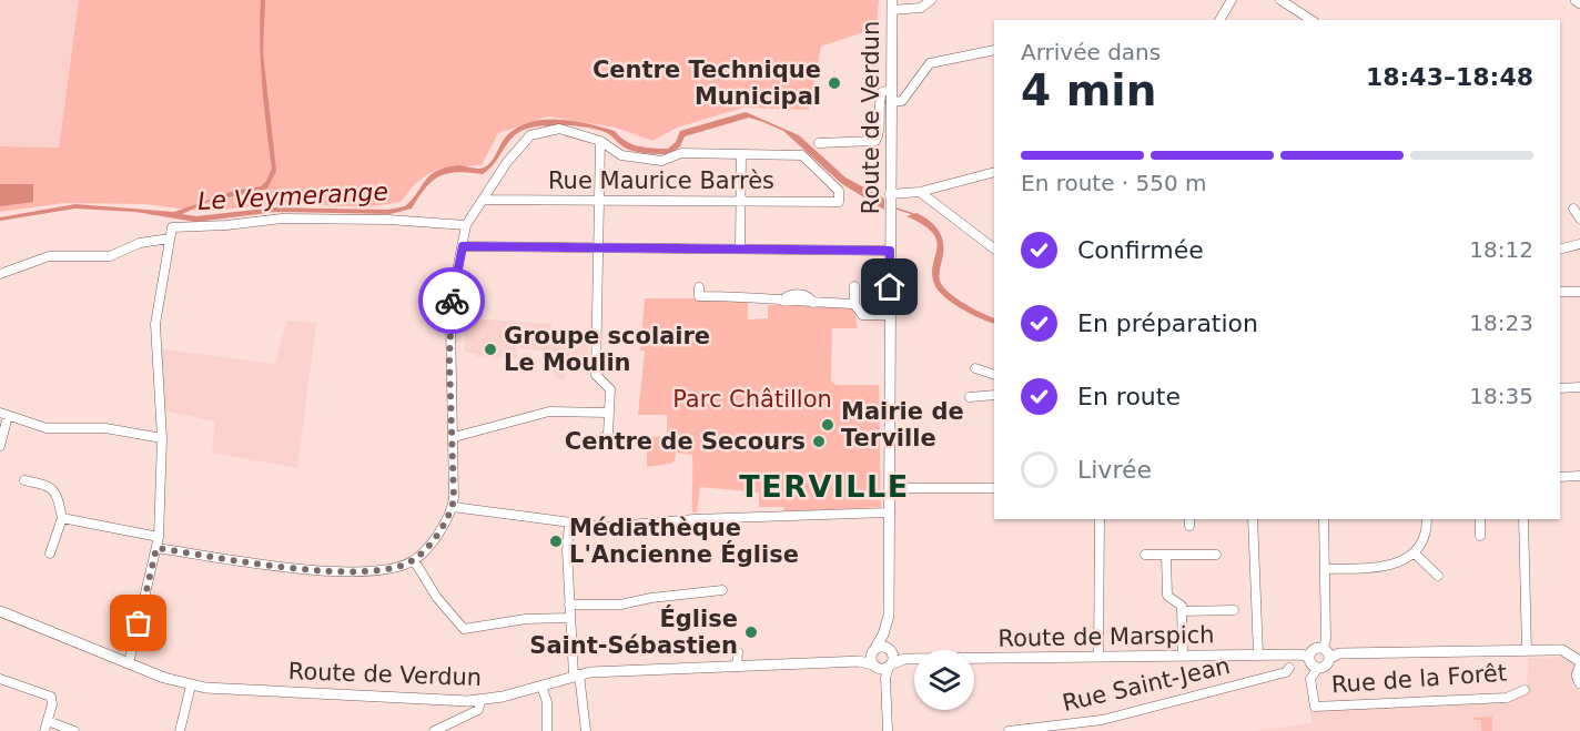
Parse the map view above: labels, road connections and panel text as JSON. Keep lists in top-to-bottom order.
{
  "streets": {
    "main road": ["Route de Verdun", "Route de Marspich"],
    "street": ["Rue Maurice Barrès", "Rue de la Forêt", "Rue Saint-Jean"]
  },
  "crossings": [
    ["Route de Verdun", "Route de Marspich"],
    ["Route de Marspich", "Rue de la Forêt"]
  ],
  "districts": ["TERVILLE"],
  "water": ["Le Veymerange"],
  "parks": ["Parc Châtillon"],
  "places": [
    "Centre Technique Municipal",
    "Groupe scolaire Le Moulin",
    "Mairie de Terville",
    "Centre de Secours",
    "Médiathèque L'Ancienne Église",
    "Église Saint-Sébastien"
  ],
  "page": {
    "heading": ["4 min", "Arrivée dans", "18:43–18:48"],
    "bar": "En route · 550 m",
    "list": [
      ["Confirmée", "18:12"],
      ["En préparation", "18:23"],
      ["En route", "18:35"],
      "Livrée"
    ]
  }
}
